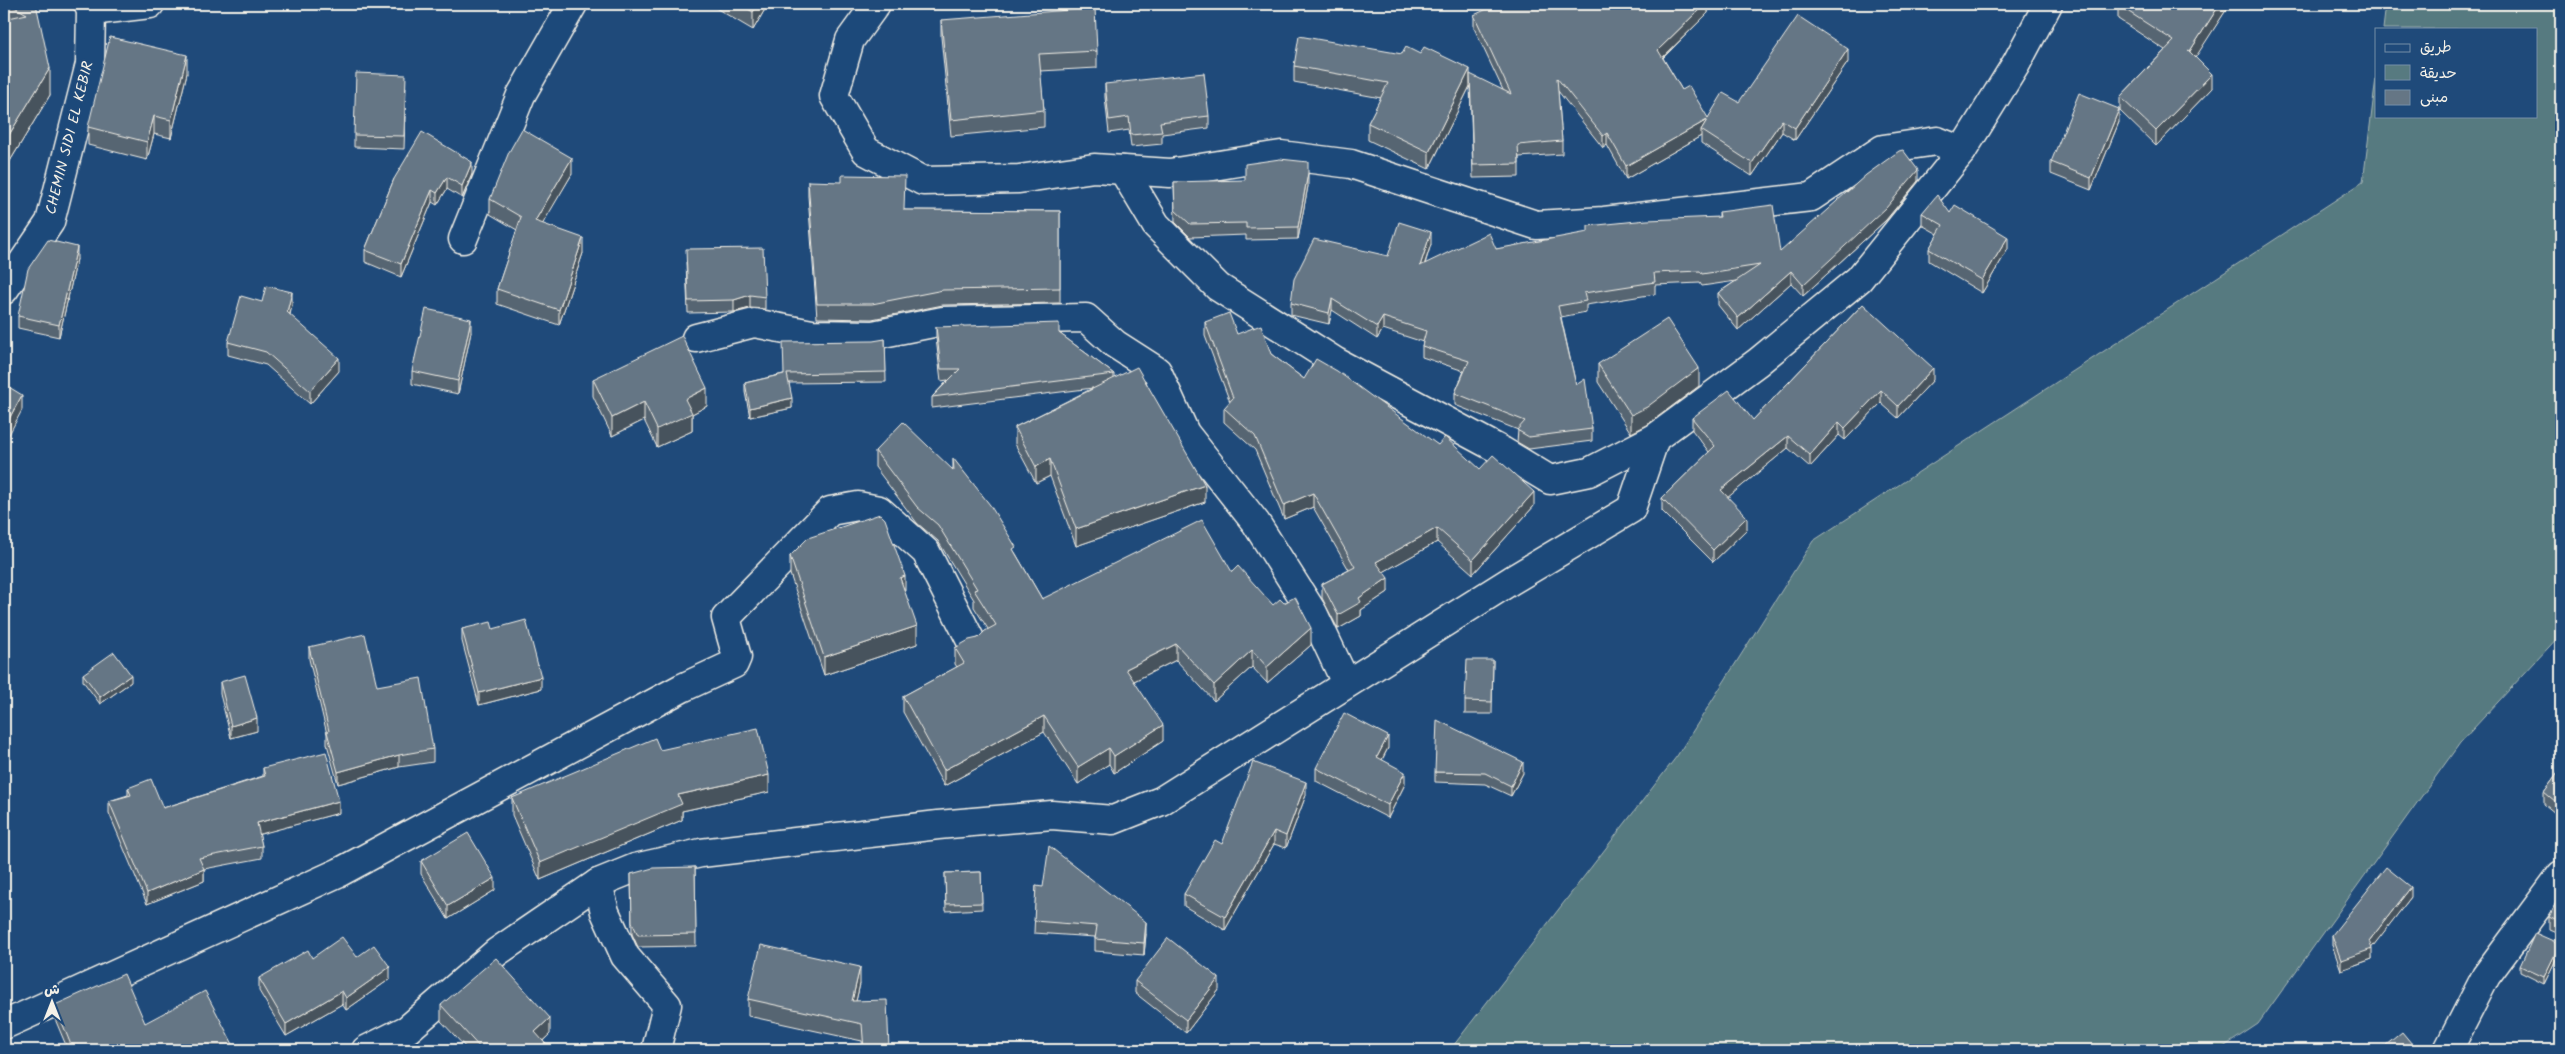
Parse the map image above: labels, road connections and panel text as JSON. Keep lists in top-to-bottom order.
{
  "streets": {
    "street": ["CHEMIN SIDI EL KEBIR"]
  },
  "legend": ["طريق", "حديقة", "مبنى"],
  "north": "top"
}
